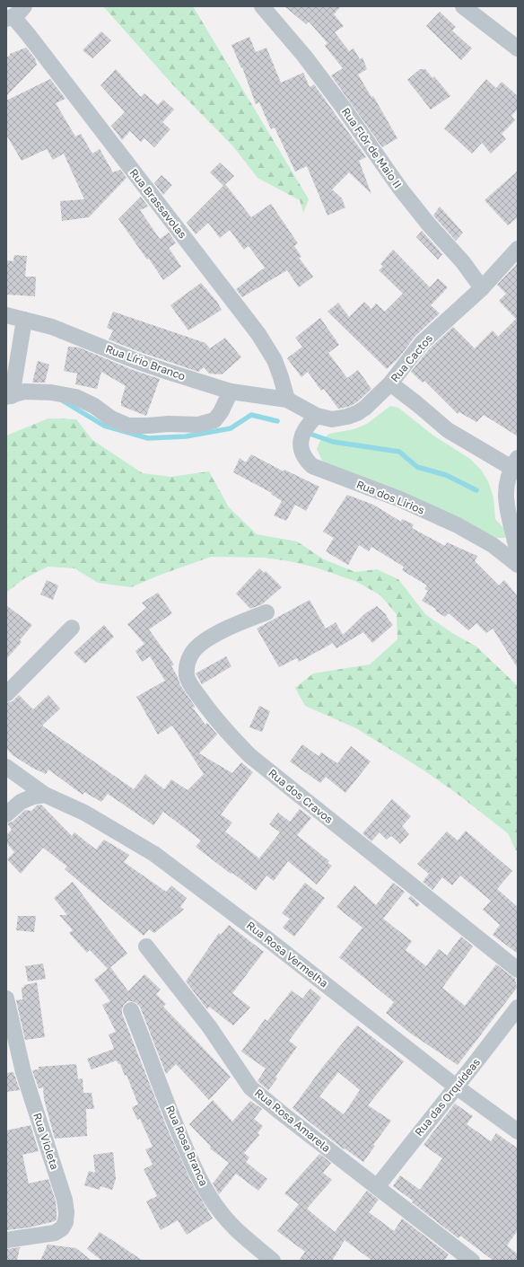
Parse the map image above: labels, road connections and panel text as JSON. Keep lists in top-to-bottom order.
{
  "streets": {
    "street": [
      "Rua Flôr de Maio II",
      "Rua Brassavolas",
      "Rua Cactos",
      "Rua Lírio Branco",
      "Rua dos Lirios",
      "Rua dos Cravos",
      "Rua Rosa Vermelha",
      "Rua das Orquídeas",
      "Rua Rosa Amarela",
      "Rua Violeta",
      "Rua Rosa Branca"
    ]
  },
  "crossings": [
    ["Rua Flôr de Maio II", "Rua Cactos"],
    ["Rua Brassavolas", "Rua Cactos"],
    ["Rua Brassavolas", "Rua Lírio Branco"],
    ["Rua Cactos", "Rua Lírio Branco"],
    ["Rua Cactos", "Rua dos Lirios"],
    ["Rua Rosa Vermelha", "Rua das Orquídeas"],
    ["Rua das Orquídeas", "Rua Rosa Amarela"]
  ]
}
